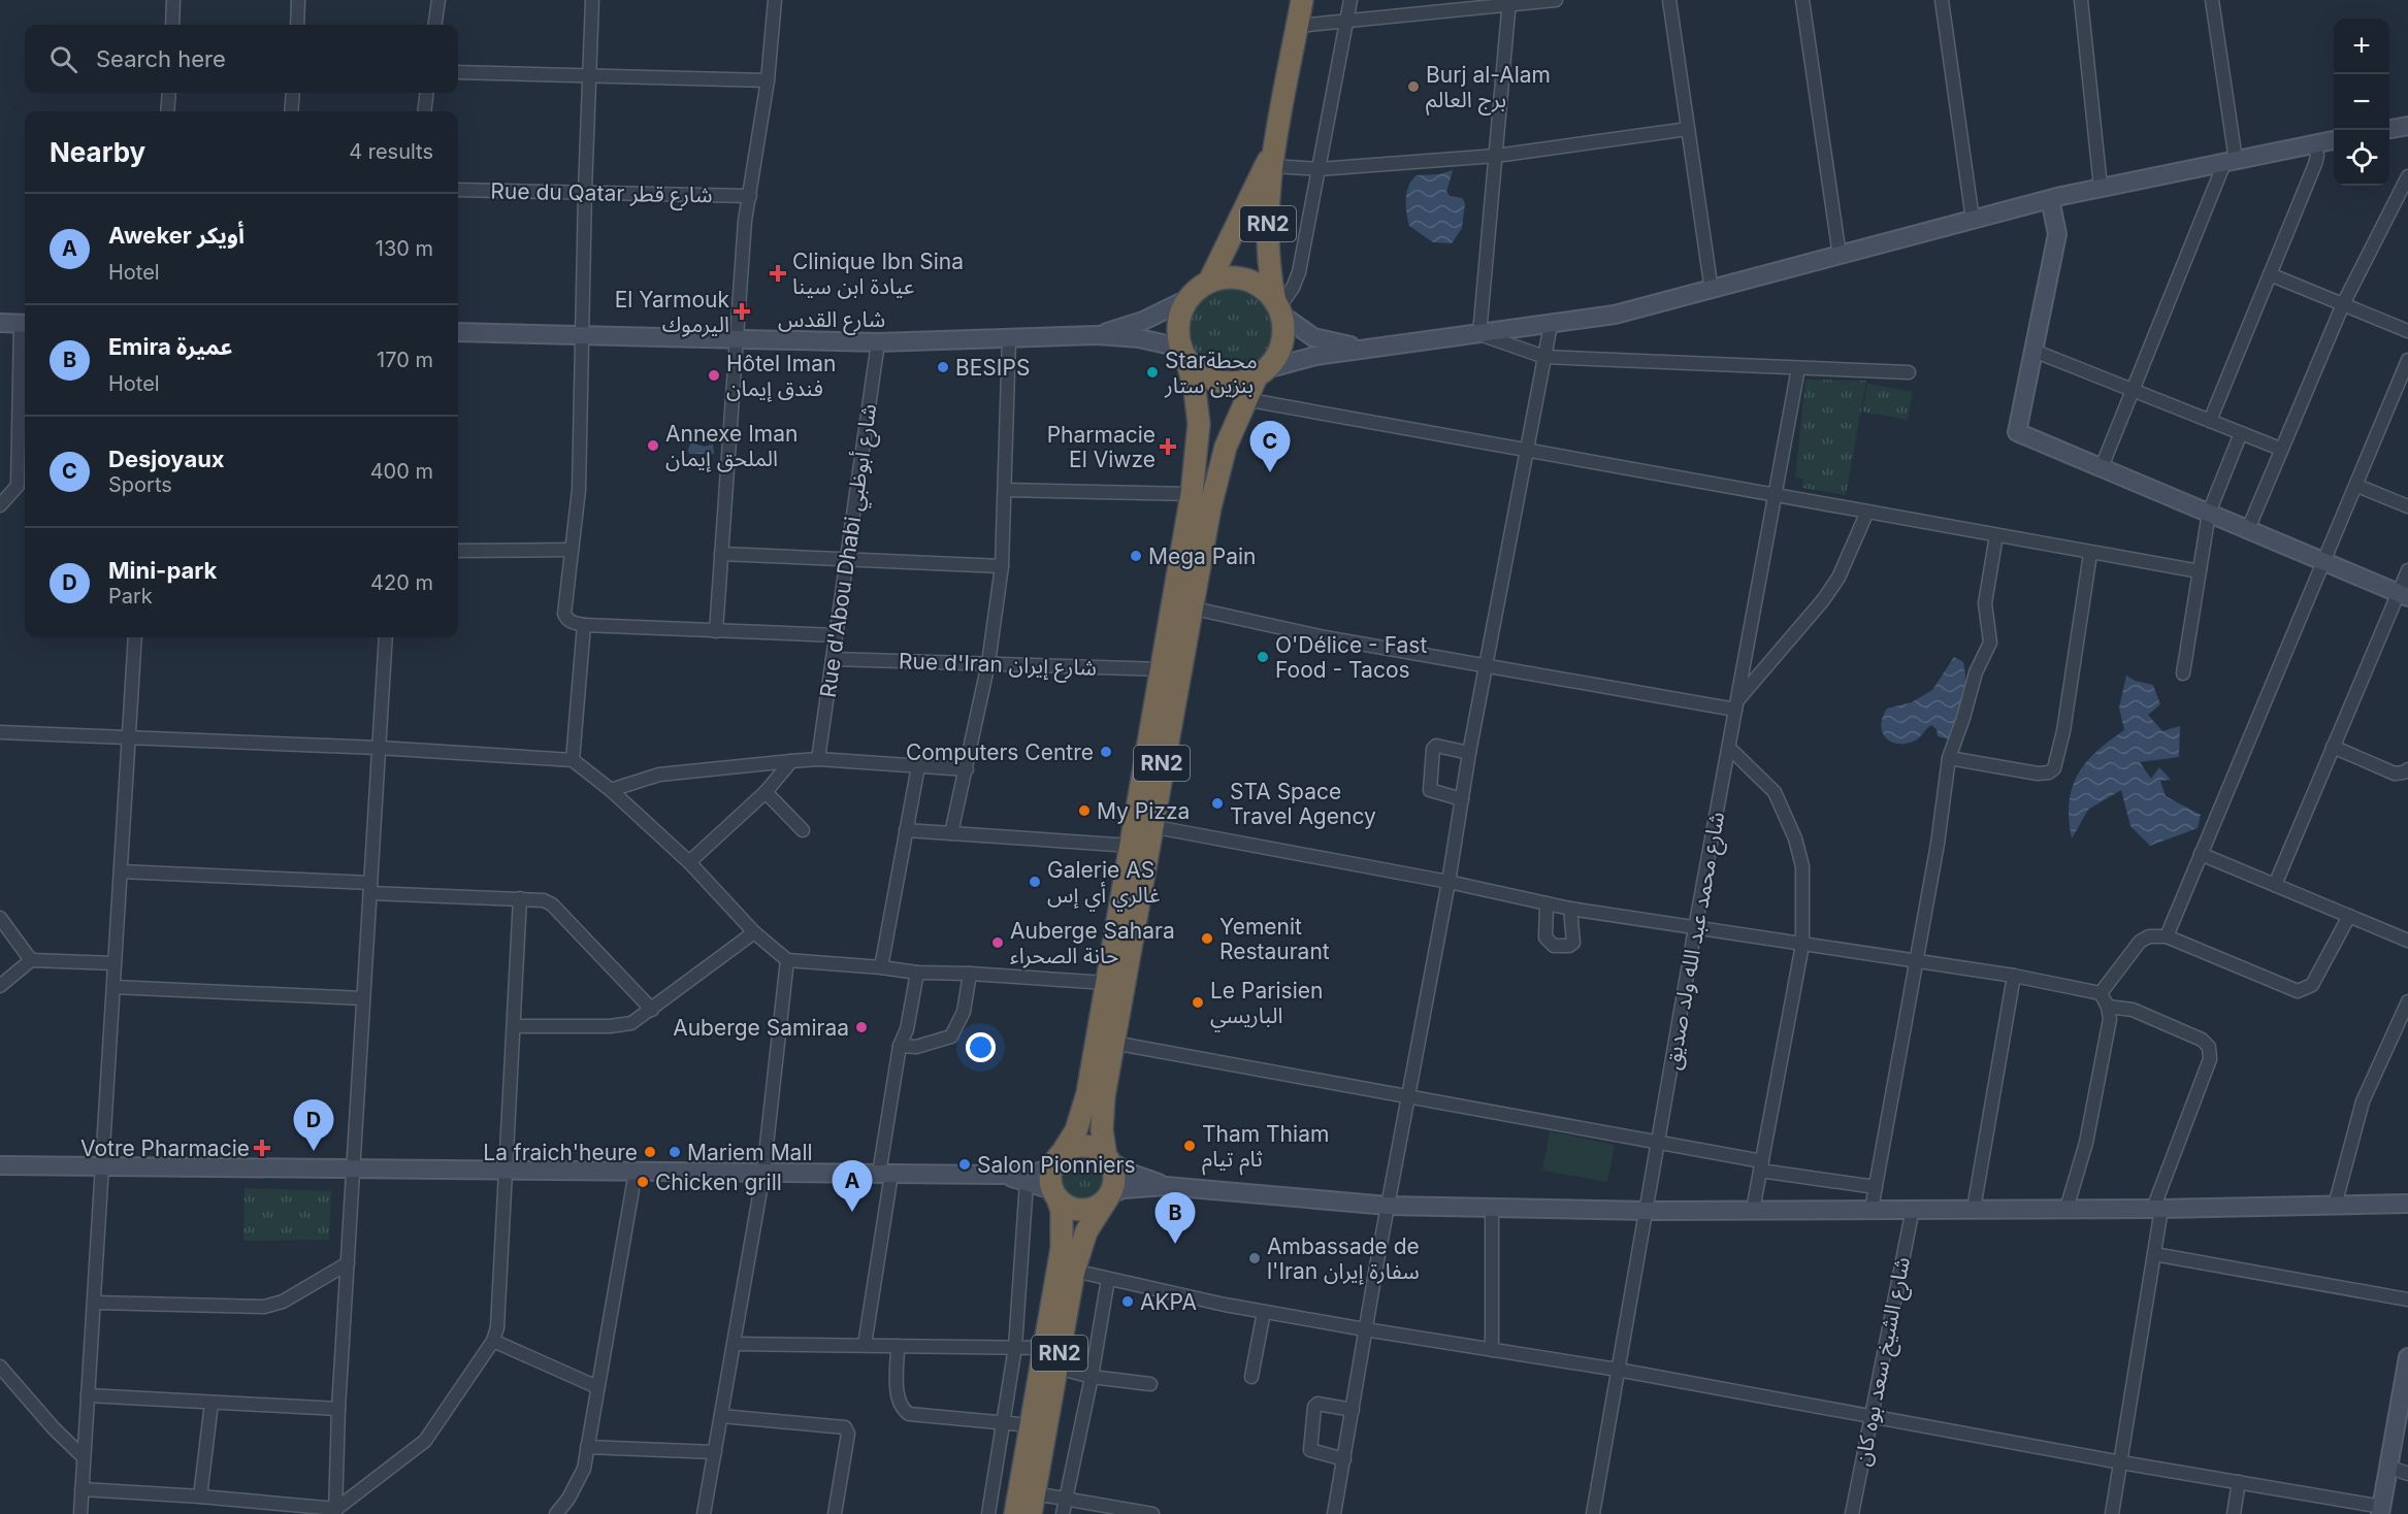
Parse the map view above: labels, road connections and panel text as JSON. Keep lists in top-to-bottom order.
{
  "streets": {
    "highway": ["RN2"],
    "street": [
      "Rue du Qatar شارع قطر",
      "شارع القدس",
      "Rue d'Abou Dhabi شارع أبوظبي",
      "Rue d'Iran شارع إيران",
      "شارع محمد عبد الله ولد صديق",
      "شارع الشيخ سعد بوه كان"
    ]
  },
  "crossings": [
    ["RN2", "Rue d'Iran شارع إيران"],
    ["شارع القدس", "Rue d'Abou Dhabi شارع أبوظبي"],
    ["Rue d'Abou Dhabi شارع أبوظبي", "Rue d'Iran شارع إيران"]
  ],
  "places": {
    "other": [
      "Burj al-Alam برج العالم",
      "BESIPS",
      "Starمحطة بنزين ستار",
      "Hôtel Iman فندق إيمان",
      "Annexe Iman الملحق إيمان",
      "Mega Pain",
      "O'Délice - Fast Food - Tacos",
      "Computers Centre",
      "STA Space Travel Agency",
      "My Pizza",
      "Galerie AS غالري أي إس",
      "Yemenit Restaurant",
      "Auberge Sahara حانة الصحراء",
      "Le Parisien الباريسي",
      "Auberge Samiraa",
      "Tham Thiam ثام تيام",
      "La fraich'heure",
      "Mariem Mall",
      "Salon Pionniers",
      "Chicken grill",
      "Ambassade de l'Iran سفارة إيران",
      "AKPA"
    ],
    "health": [
      "Clinique Ibn Sina عيادة ابن سينا",
      "El Yarmouk اليرموك",
      "Pharmacie El Viwze",
      "Votre Pharmacie"
    ]
  },
  "page": {
    "map_buttons": ["+", "−"],
    "search": "Search here",
    "heading": ["Nearby", "4 results"],
    "list": [
      {
        "mark": "A",
        "name": "Aweker أويكر",
        "note": "Hotel",
        "value": "130 m"
      },
      {
        "mark": "B",
        "name": "Emira عميرة",
        "note": "Hotel",
        "value": "170 m"
      },
      {
        "mark": "C",
        "name": "Desjoyaux",
        "note": "Sports",
        "value": "400 m"
      },
      {
        "mark": "D",
        "name": "Mini-park",
        "note": "Park",
        "value": "420 m"
      }
    ],
    "pins": [
      "C",
      "D",
      "A",
      "B"
    ]
  }
}
